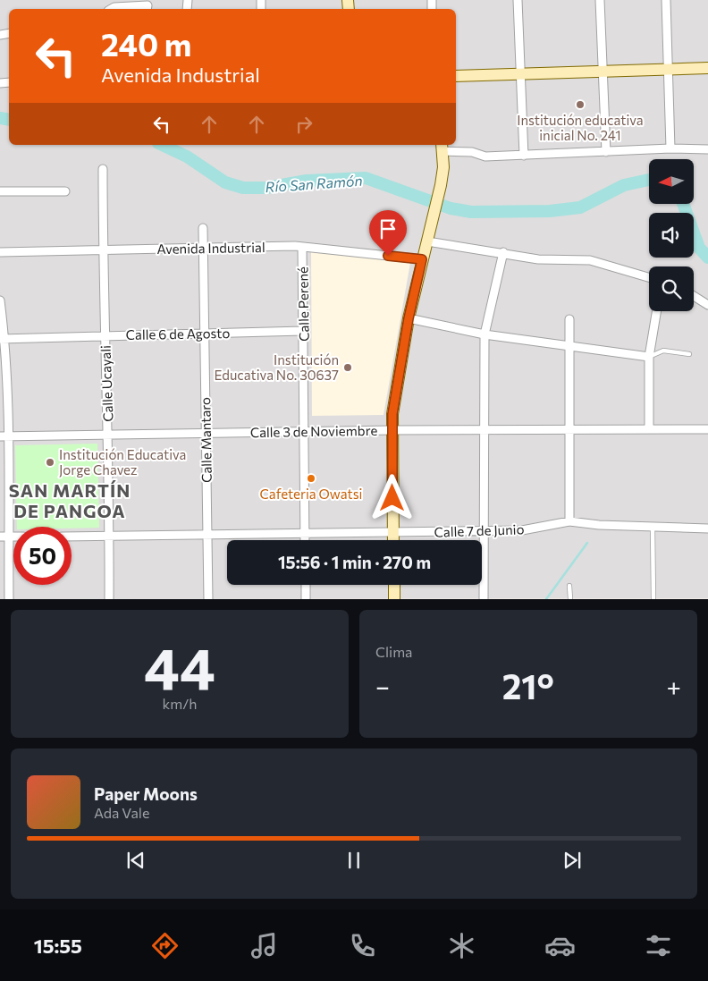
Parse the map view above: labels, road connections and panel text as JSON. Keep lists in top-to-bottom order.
{
  "streets": {
    "street": [
      "Avenida Industrial",
      "Calle Perené",
      "Calle 6 de Agosto",
      "Calle Ucayali",
      "Calle 3 de Noviembre",
      "Calle Mantaro",
      "Calle 7 de Junio"
    ]
  },
  "crossings": [
    ["Avenida Industrial", "Calle Perené"],
    ["Avenida Industrial", "Calle Ucayali"],
    ["Avenida Industrial", "Calle Mantaro"],
    ["Calle Perené", "Calle 6 de Agosto"],
    ["Calle Perené", "Calle 3 de Noviembre"],
    ["Calle Perené", "Calle 7 de Junio"],
    ["Calle 6 de Agosto", "Calle Ucayali"],
    ["Calle 6 de Agosto", "Calle Mantaro"],
    ["Calle Ucayali", "Calle 3 de Noviembre"],
    ["Calle Ucayali", "Calle 7 de Junio"],
    ["Calle 3 de Noviembre", "Calle Mantaro"],
    ["Calle Mantaro", "Calle 7 de Junio"]
  ],
  "districts": ["SAN MARTÍN DE PANGOA"],
  "water": ["Río San Ramón"],
  "places": [
    "Institución educativa inicial No. 241",
    "Institución Educativa No. 30637",
    "Institución Educativa Jorge Chavez",
    "Cafeteria Owatsi"
  ],
  "north": "left",
  "page": {
    "turn": ["240 m", "Avenida Industrial"],
    "limit": "50",
    "trip": "15:56 · 1 min · 270 m",
    "tile": [
      ["44", "km/h"],
      "Clima"
    ],
    "heat": ["−", "21°", "+"],
    "song": ["Paper Moons", "Ada Vale"],
    "tabs": "15:55"
  }
}
